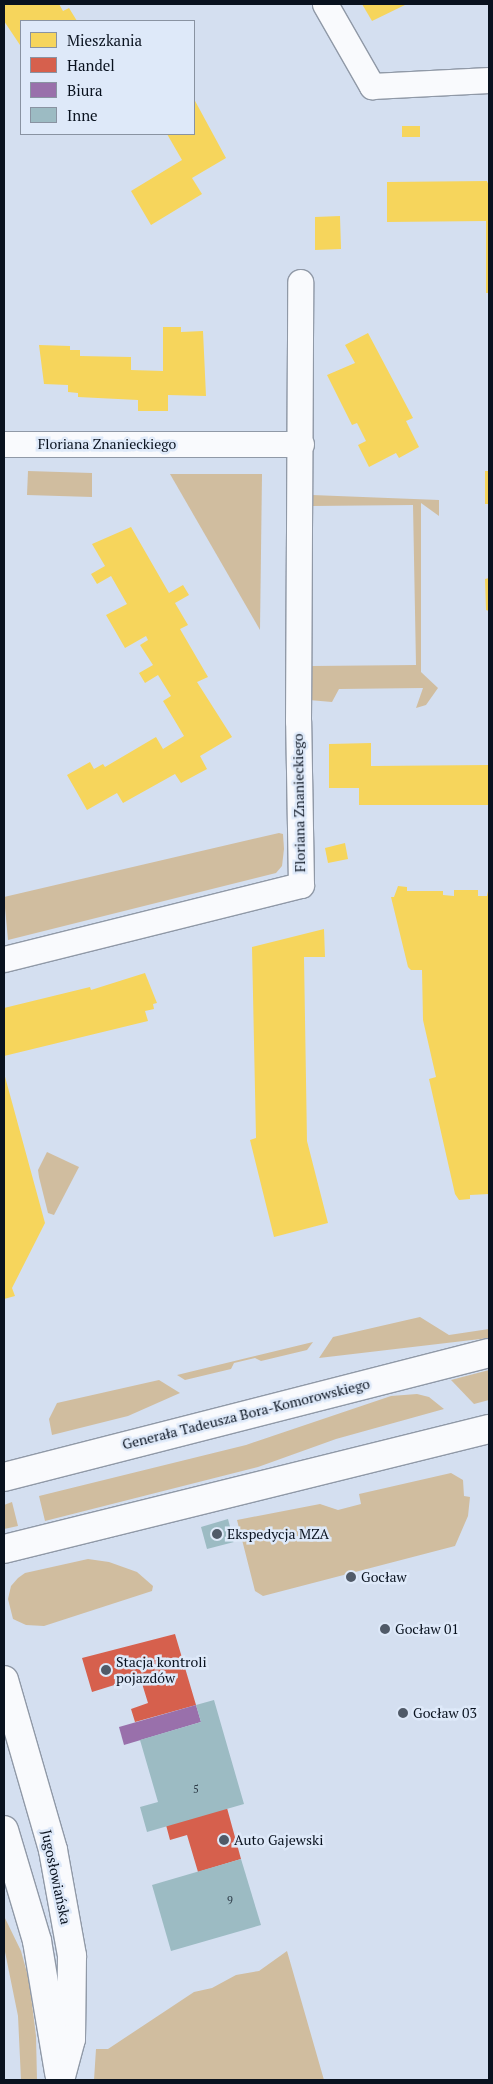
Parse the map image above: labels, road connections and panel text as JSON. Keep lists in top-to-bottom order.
{
  "streets": {
    "street": ["Floriana Znanieckiego", "Generała Tadeusza Bora-Komorowskiego", "Jugosłowiańska"]
  },
  "places": [
    "Ekspedycja MZA",
    "Gocław",
    "Gocław 01",
    "Stacja kontroli pojazdów",
    "Gocław 03",
    "Auto Gajewski"
  ],
  "house_numbers": ["5", "9"],
  "legend": [
    "Mieszkania",
    "Handel",
    "Biura",
    "Inne"
  ]
}
